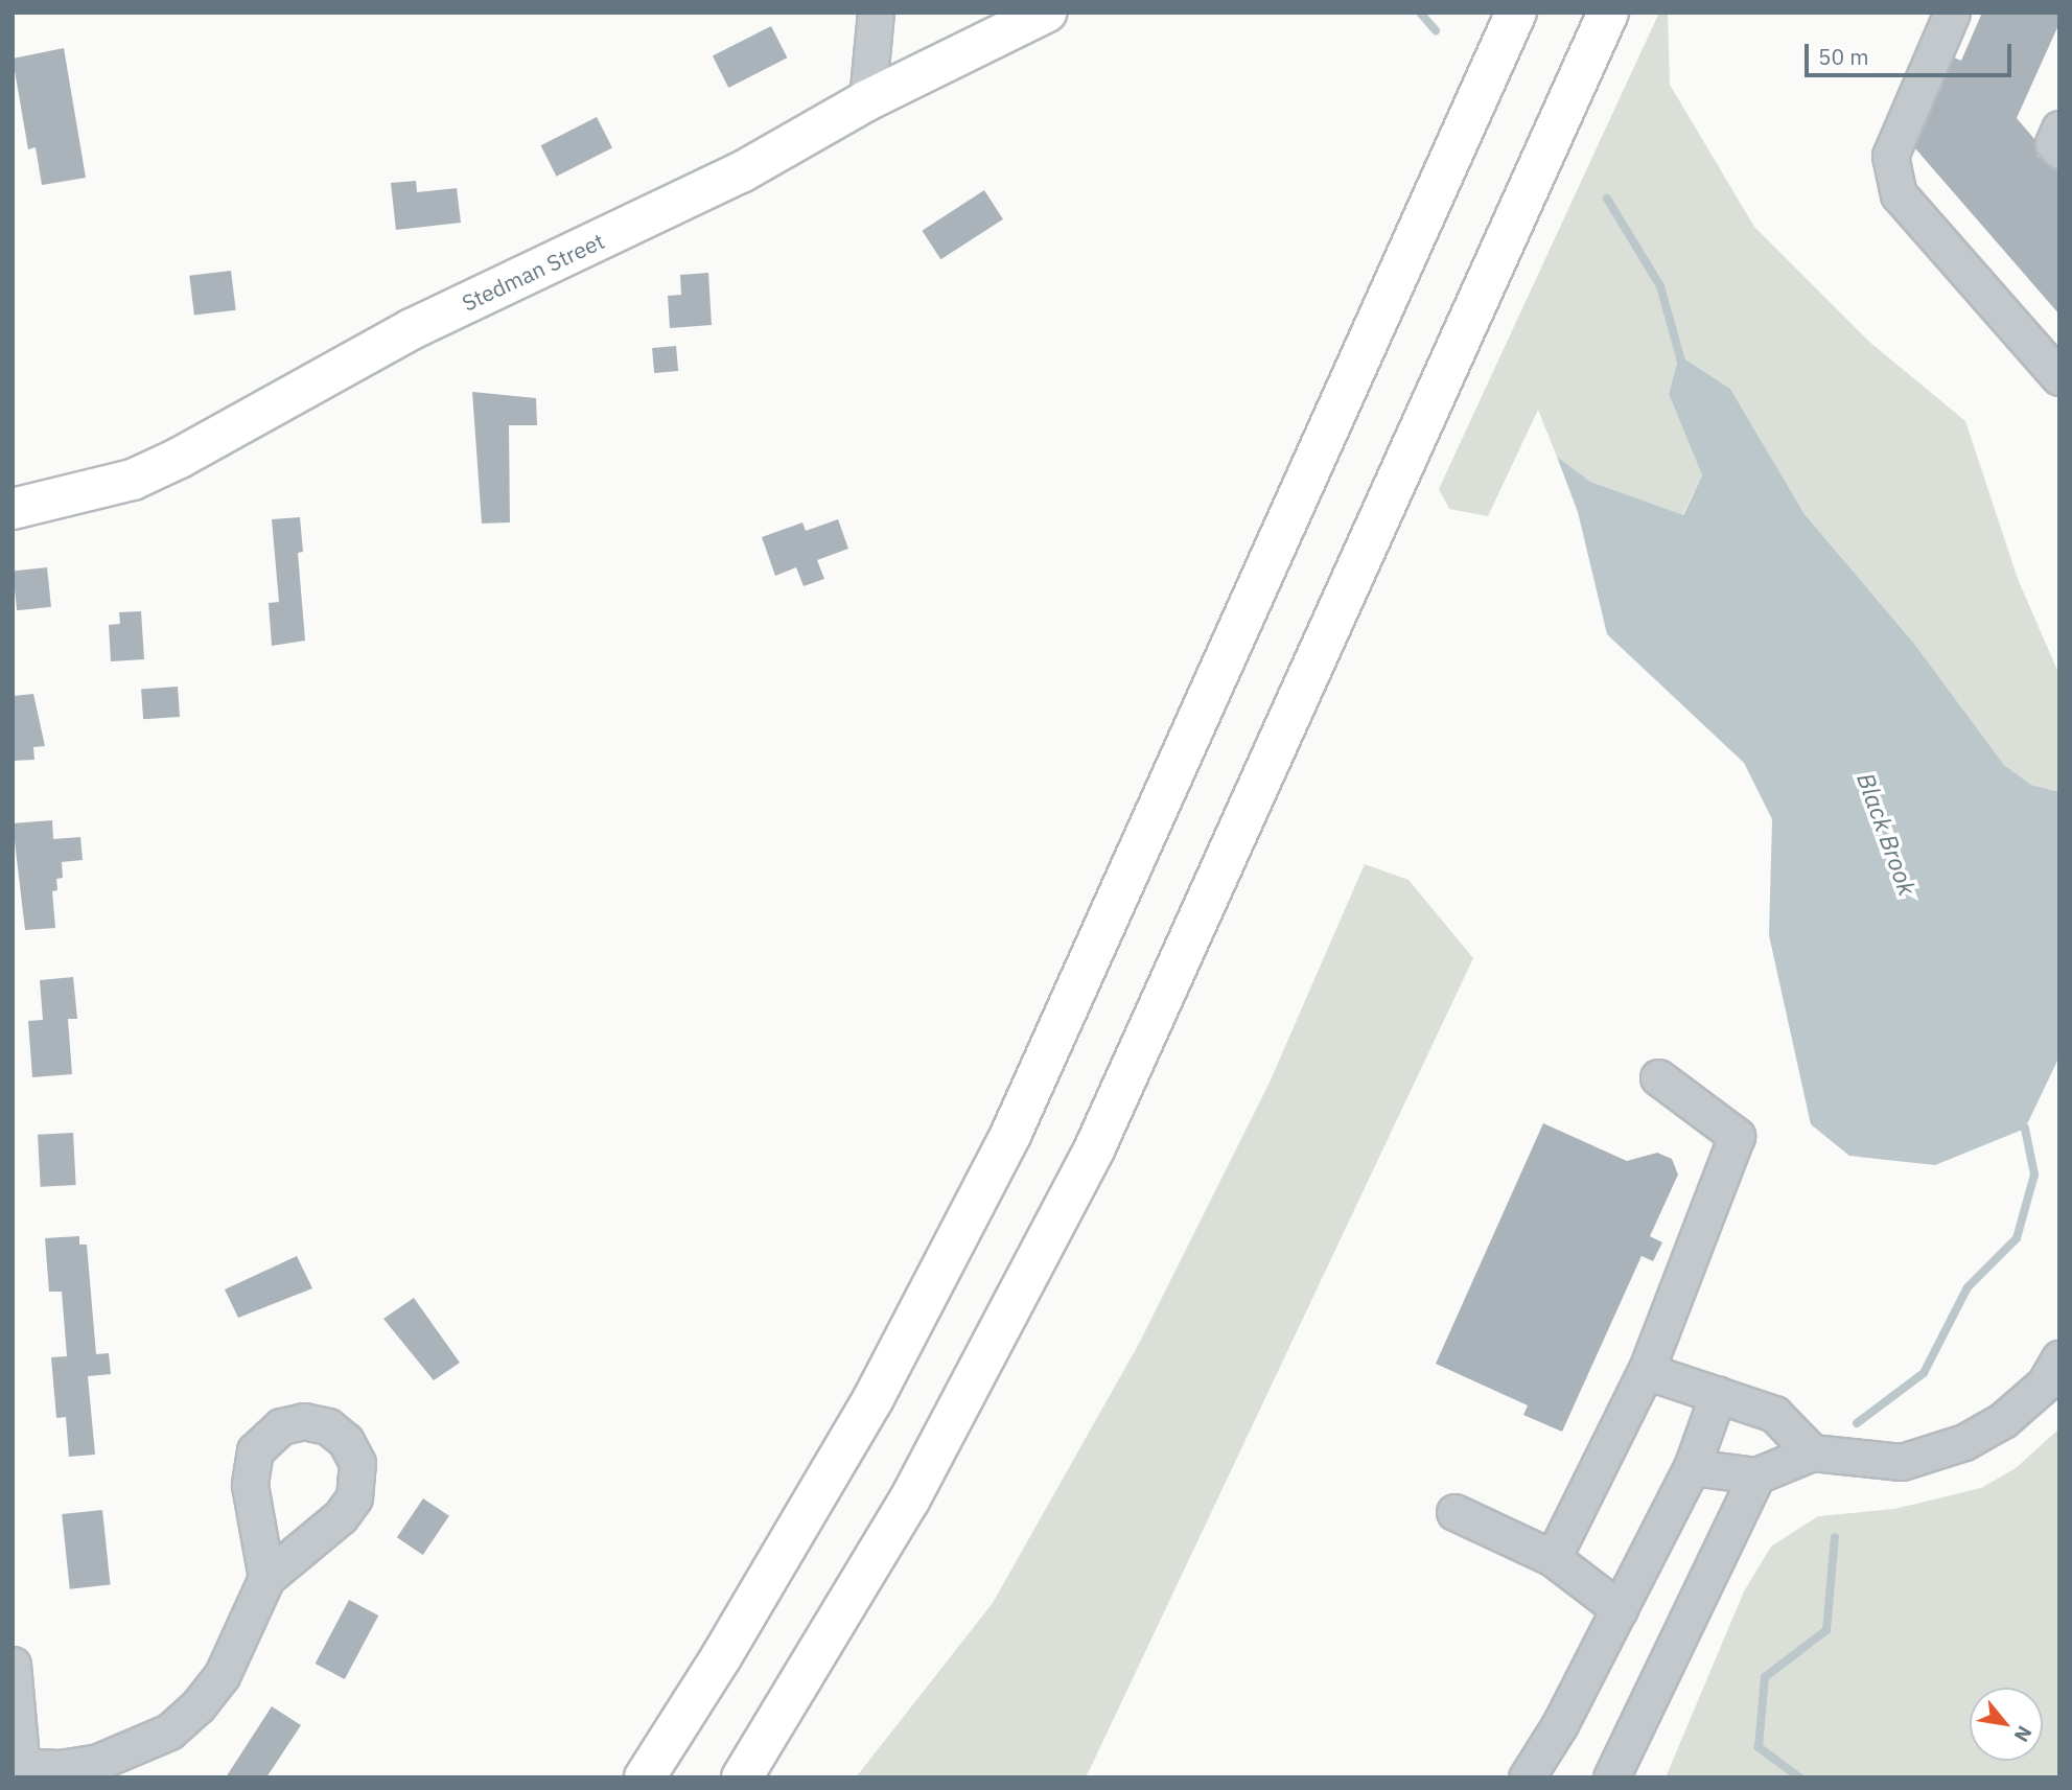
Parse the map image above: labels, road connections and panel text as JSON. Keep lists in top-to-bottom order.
{
  "streets": {
    "main road": ["Stedman Street"]
  },
  "water": ["Black Brook"],
  "scale_bar": "50 m",
  "north": "bottom right"
}
